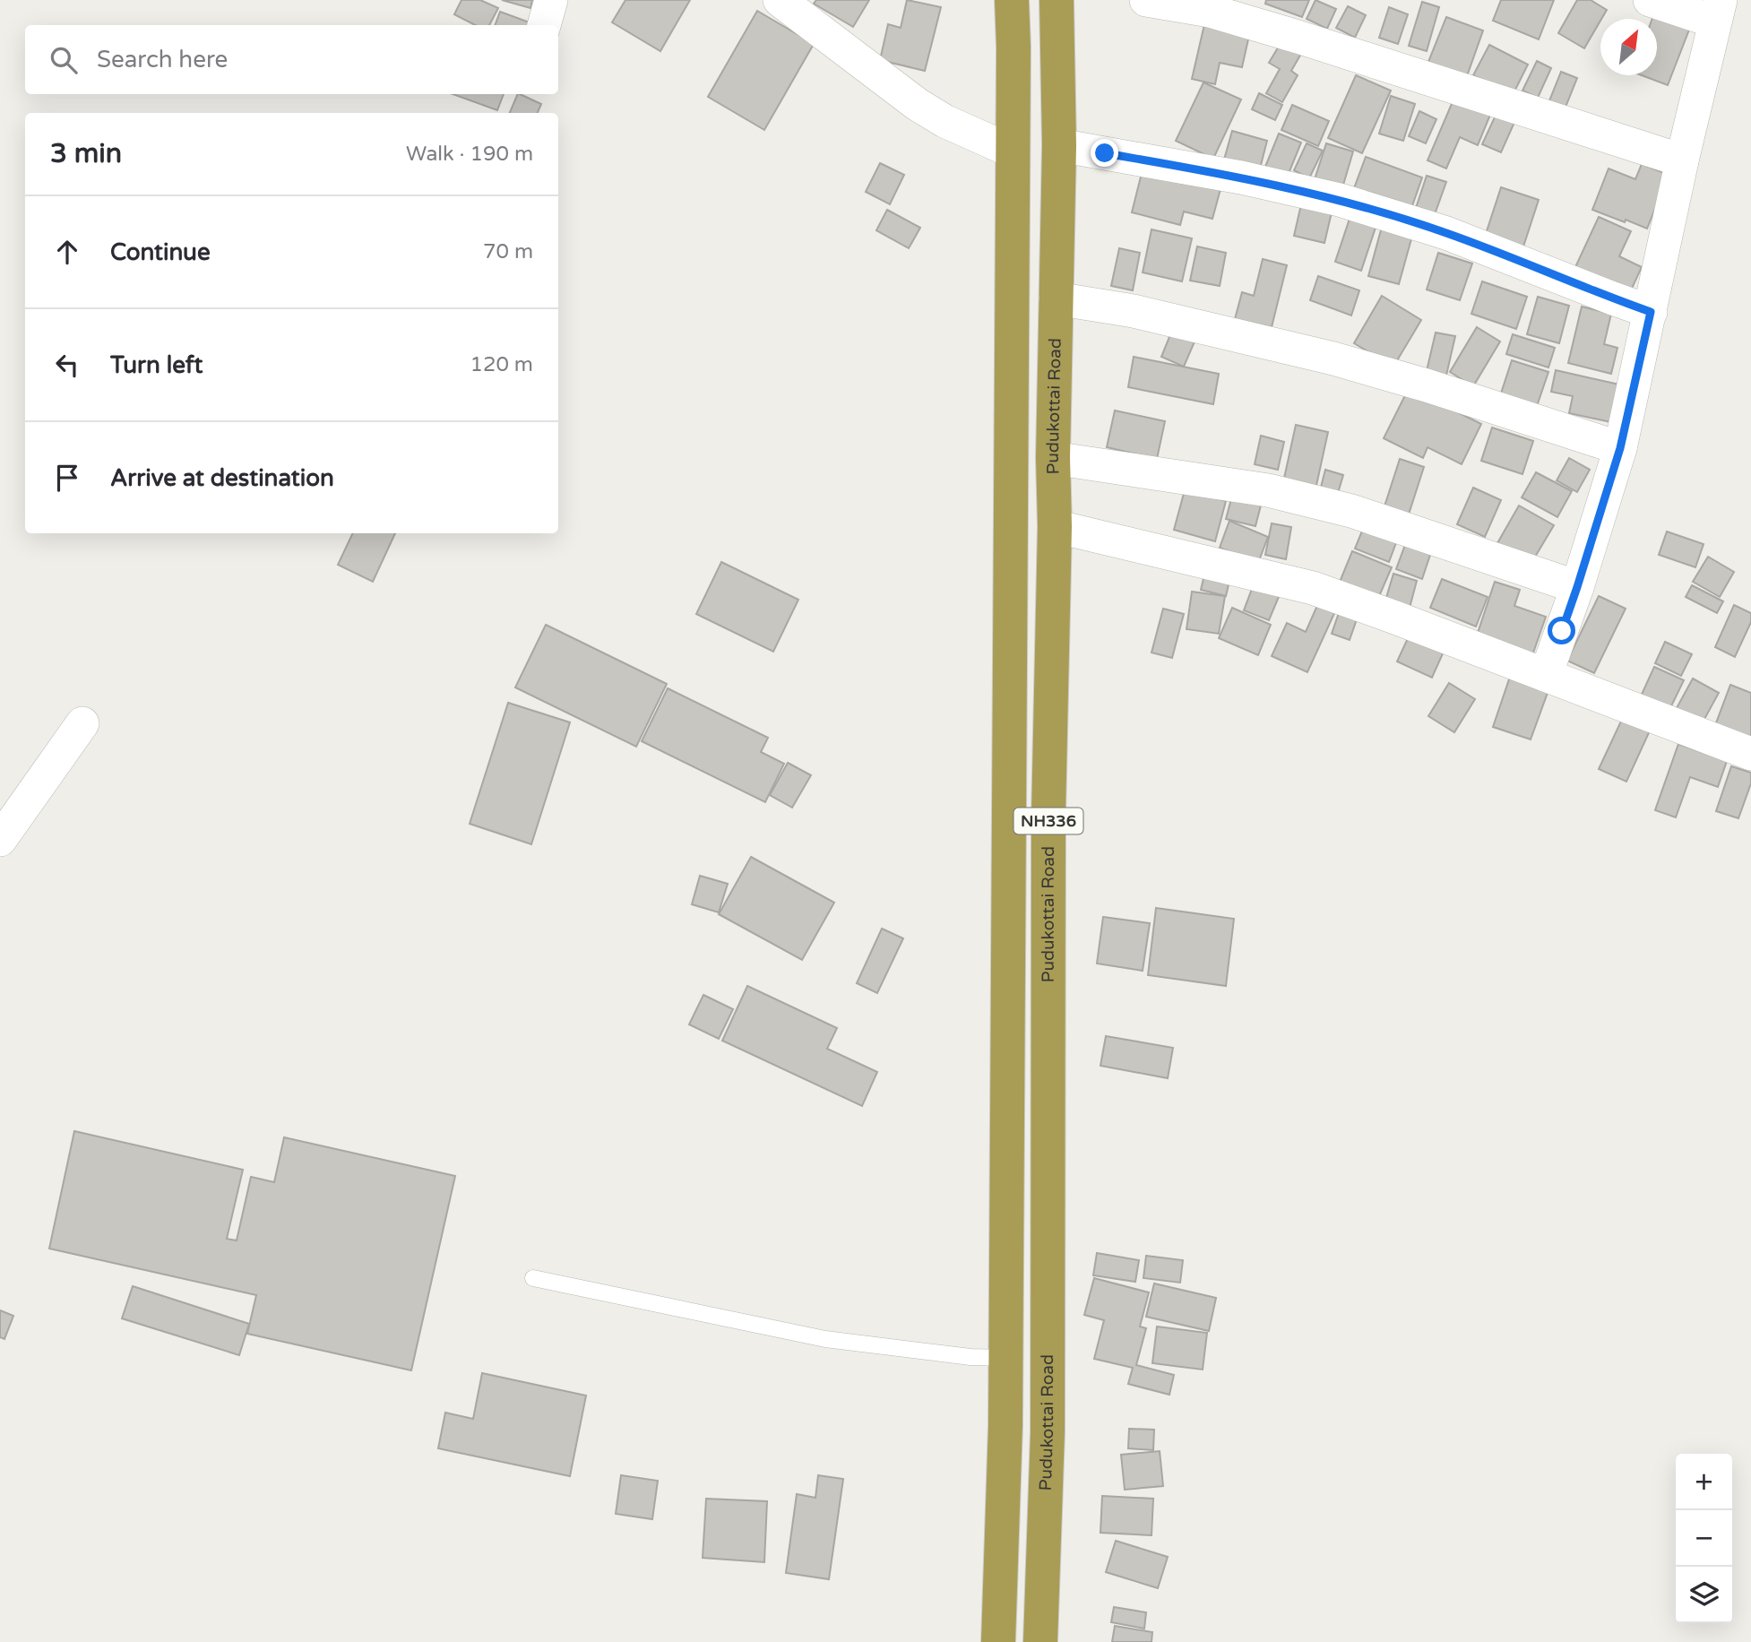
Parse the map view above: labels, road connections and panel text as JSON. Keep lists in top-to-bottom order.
{
  "streets": {
    "highway": ["Pudukottai Road", "NH336"]
  },
  "north": "top right",
  "page": {
    "search": "Search here",
    "heading": ["3 min", "Walk · 190 m"],
    "list": [
      ["Continue", "70 m"],
      ["Turn left", "120 m"],
      "Arrive at destination"
    ],
    "map_buttons": ["+", "−"]
  }
}
